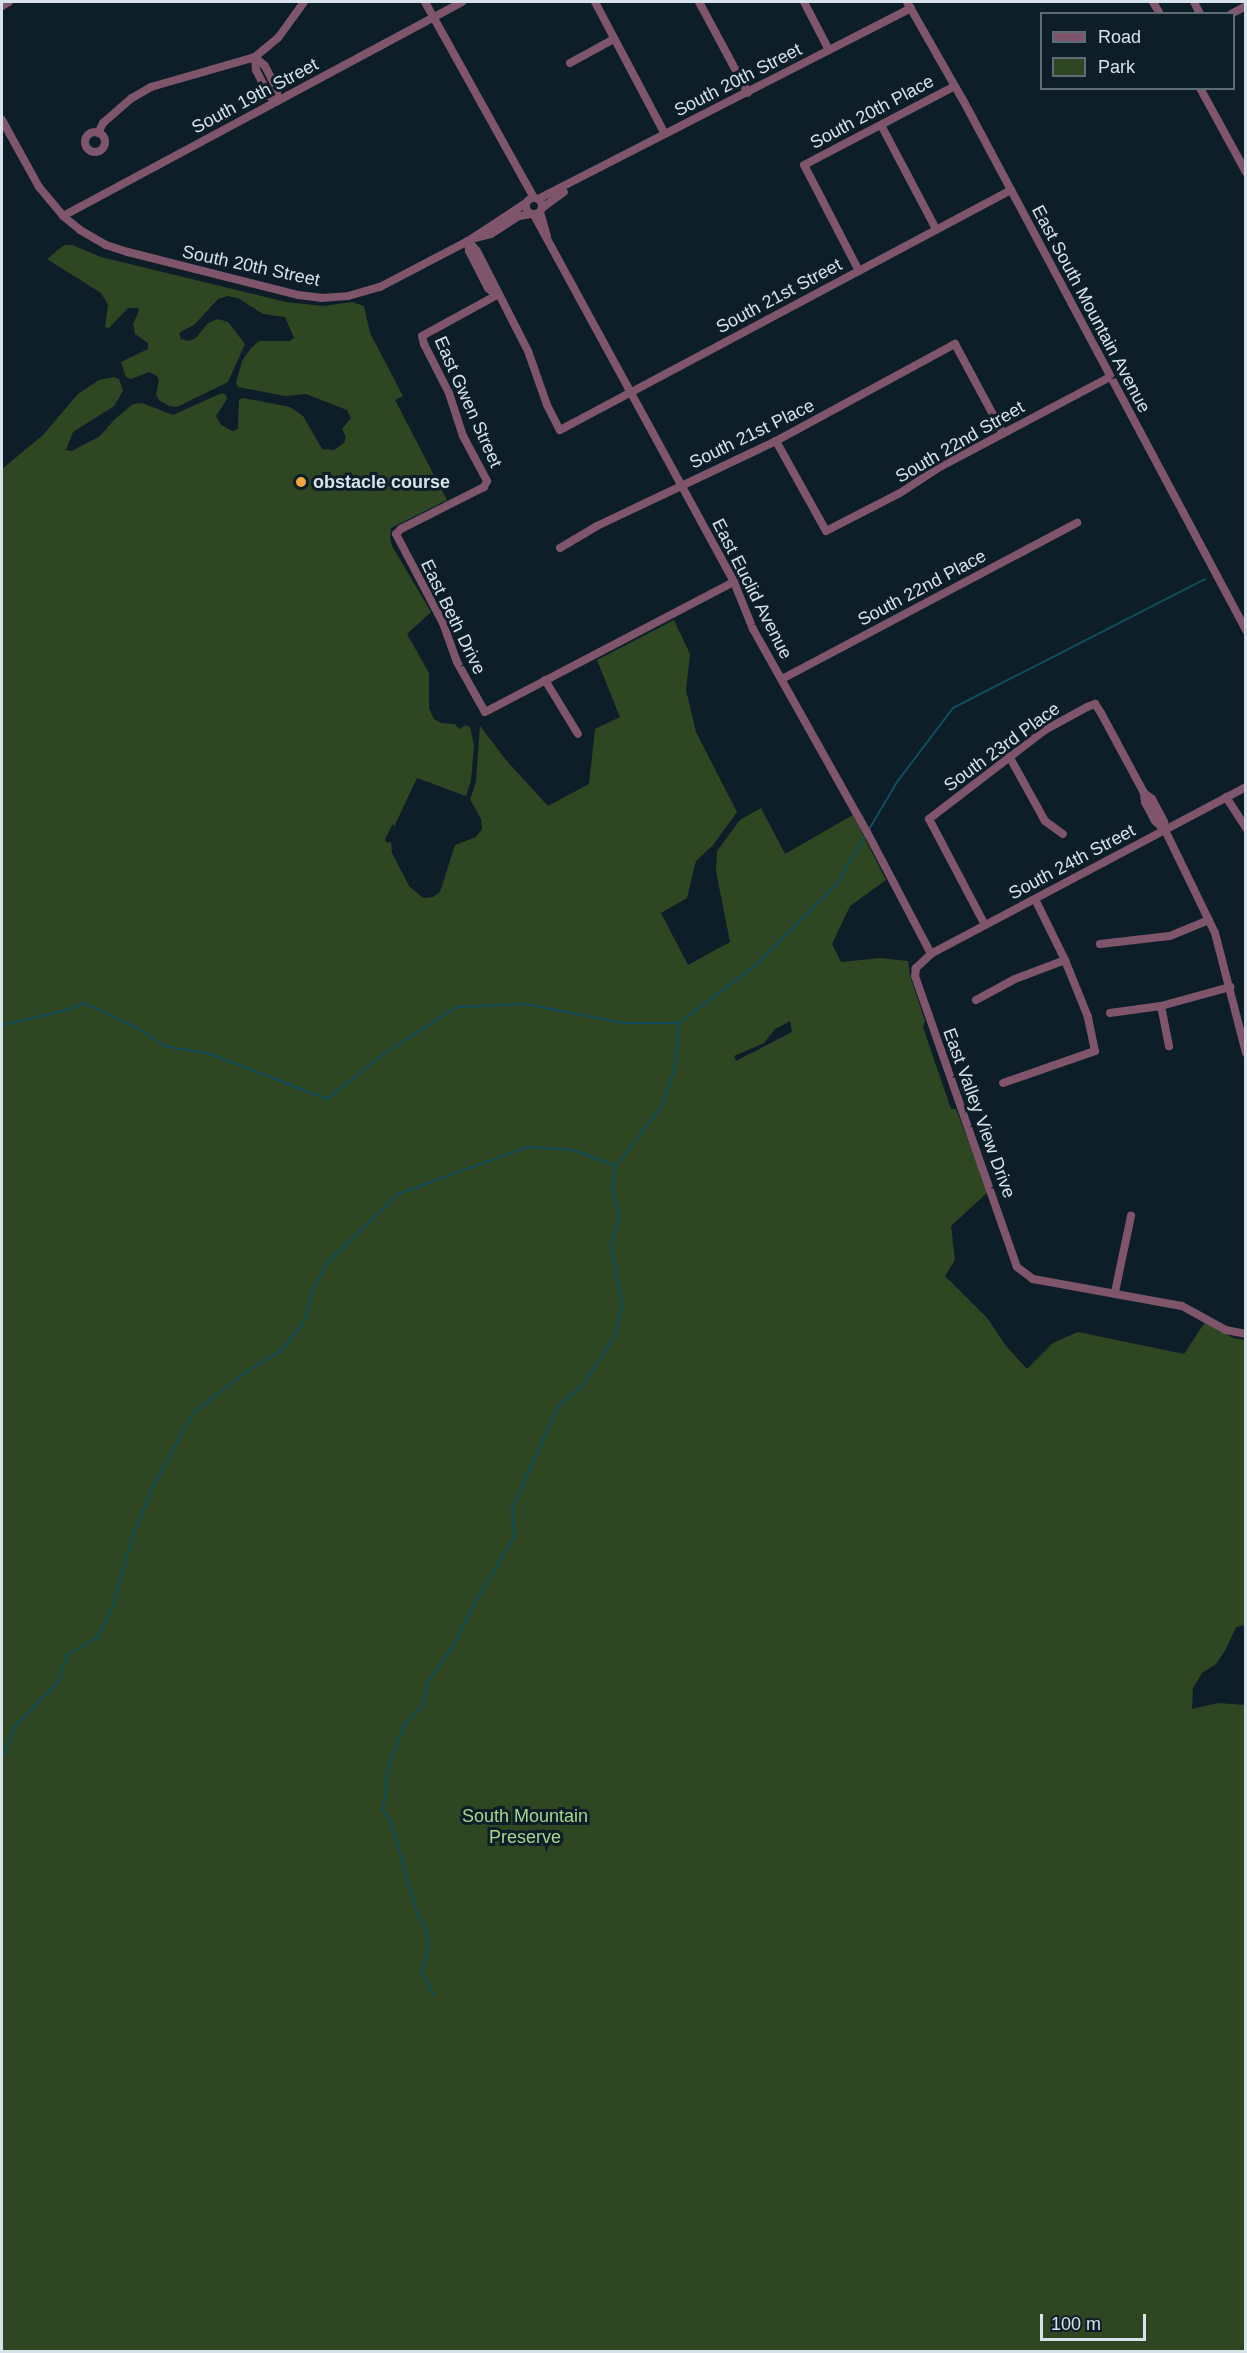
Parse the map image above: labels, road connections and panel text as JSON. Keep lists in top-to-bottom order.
{
  "streets": {
    "street": [
      "South 20th Street",
      "South 19th Street",
      "South 20th Place",
      "South 21st Street",
      "East South Mountain Avenue",
      "East Gwen Street",
      "South 21st Place",
      "South 22nd Street",
      "South 22nd Place",
      "East Euclid Avenue",
      "East Beth Drive",
      "South 23rd Place",
      "South 24th Street",
      "East Valley View Drive"
    ]
  },
  "crossings": [
    ["South 20th Street", "South 19th Street"],
    ["South 20th Street", "East South Mountain Avenue"],
    ["South 20th Street", "East Euclid Avenue"],
    ["South 20th Place", "South 21st Street"],
    ["South 20th Place", "East South Mountain Avenue"],
    ["South 21st Street", "East South Mountain Avenue"],
    ["South 21st Street", "East Gwen Street"],
    ["South 21st Street", "East Euclid Avenue"],
    ["East South Mountain Avenue", "South 22nd Street"],
    ["East Gwen Street", "East Beth Drive"],
    ["South 21st Place", "South 22nd Street"],
    ["South 21st Place", "East Euclid Avenue"],
    ["South 22nd Place", "East Euclid Avenue"],
    ["East Euclid Avenue", "South 24th Street"],
    ["South 23rd Place", "South 24th Street"],
    ["South 24th Street", "East Valley View Drive"]
  ],
  "parks": ["South Mountain Preserve"],
  "places": ["obstacle course"],
  "legend": ["Road", "Park"],
  "scale_bar": "100 m"
}
